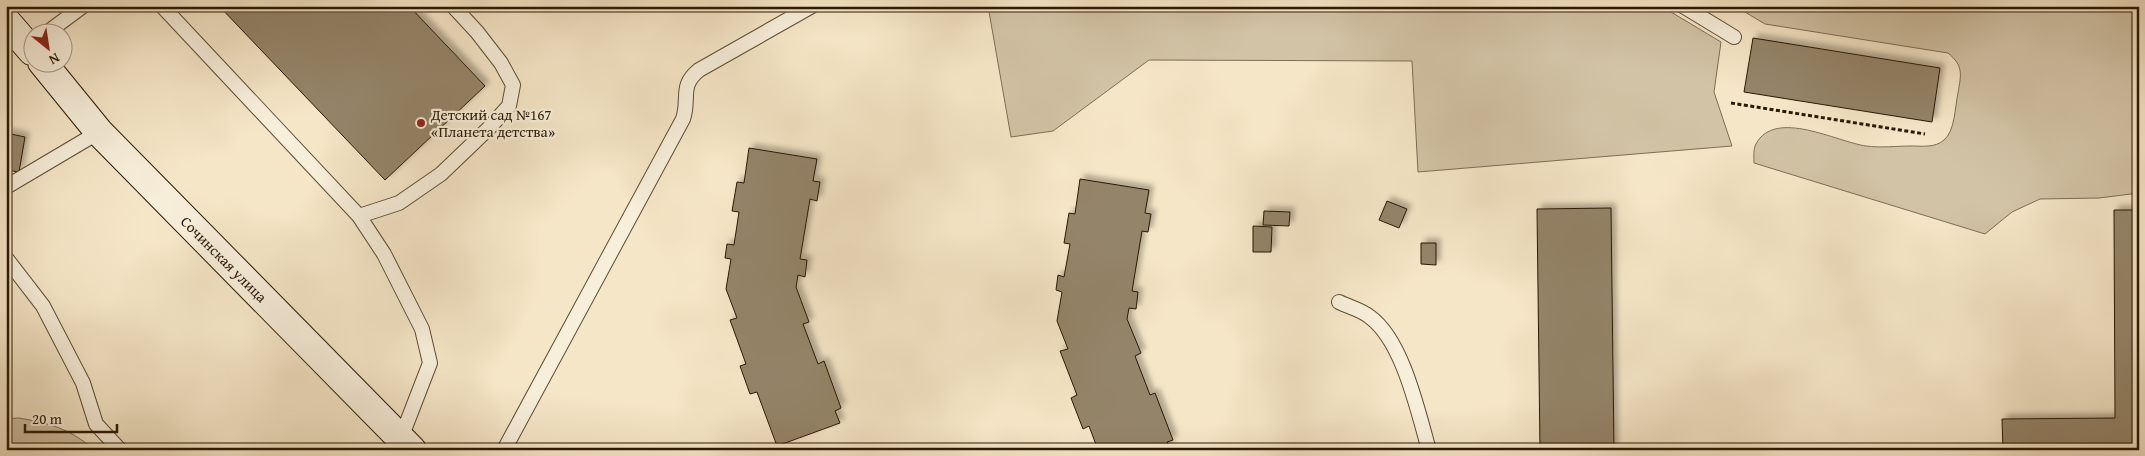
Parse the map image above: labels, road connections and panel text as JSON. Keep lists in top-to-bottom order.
{
  "streets": {
    "street": ["Сочинская улица"]
  },
  "places": ["Детский сад №167 «Планета детства»"],
  "scale_bar": "20 m",
  "north": "bottom right"
}
